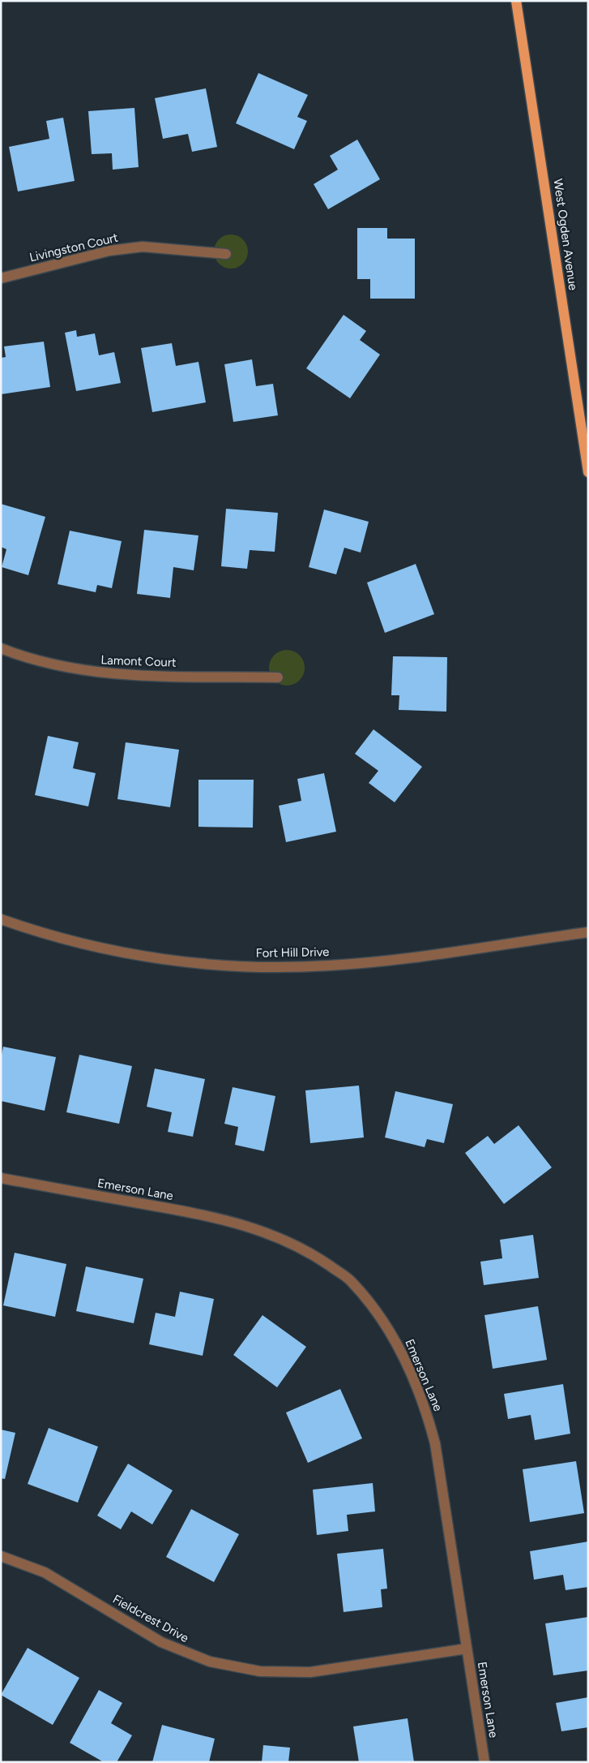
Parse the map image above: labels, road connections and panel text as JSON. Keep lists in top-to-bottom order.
{
  "streets": {
    "main road": ["West Ogden Avenue"],
    "street": [
      "Livingston Court",
      "Lamont Court",
      "Fort Hill Drive",
      "Emerson Lane",
      "Fieldcrest Drive"
    ]
  },
  "crossings": [
    ["Emerson Lane", "Fieldcrest Drive"]
  ]
}
